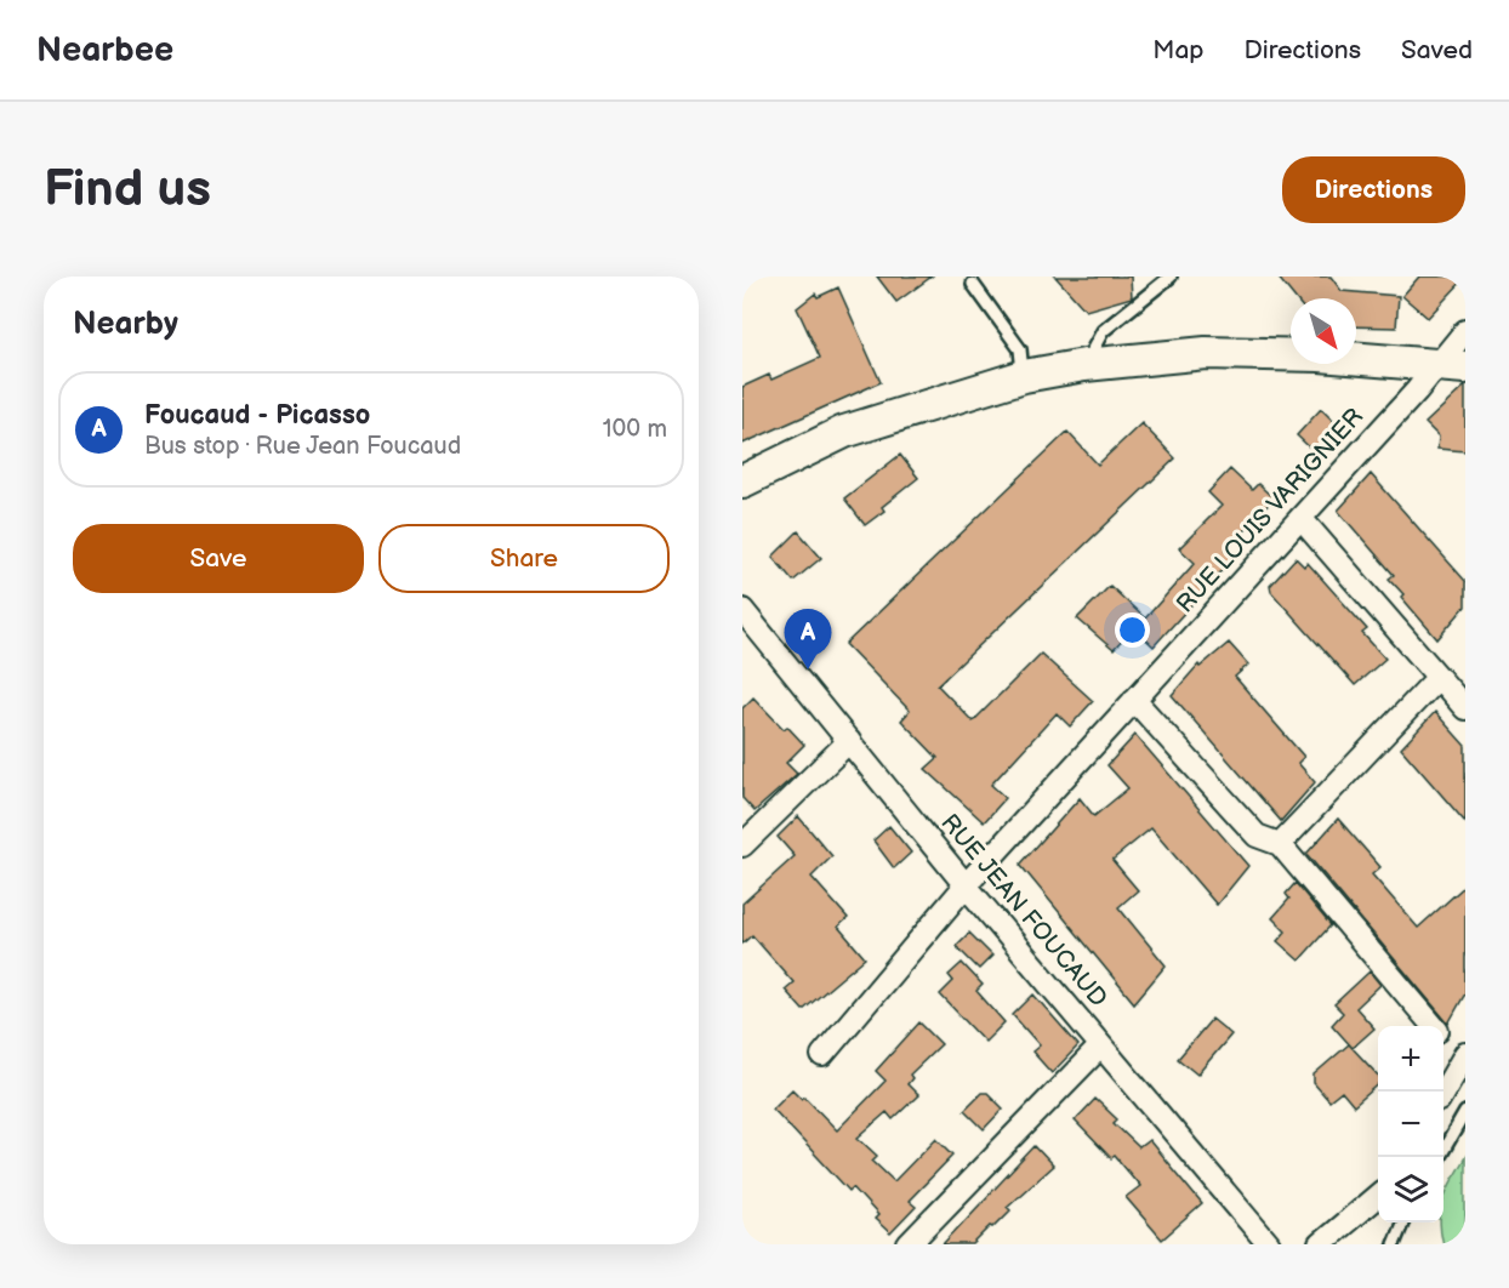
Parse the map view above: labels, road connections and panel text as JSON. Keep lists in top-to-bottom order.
{
  "streets": {
    "street": ["RUE LOUIS VARIGNIER", "RUE JEAN FOUCAUD"]
  },
  "crossings": [
    ["RUE LOUIS VARIGNIER", "RUE JEAN FOUCAUD"]
  ],
  "north": "bottom right",
  "page": {
    "header": "Nearbee",
    "nav": ["Map", "Directions", "Saved"],
    "buttons": [
      "Directions",
      ["Save", "Share"]
    ],
    "title": "Find us",
    "heading": "Nearby",
    "list": [
      {
        "mark": "A",
        "name": "Foucaud - Picasso",
        "note": "Bus stop · Rue Jean Foucaud",
        "value": "100 m"
      }
    ],
    "pins": "A",
    "map_buttons": ["+", "−"]
  }
}
